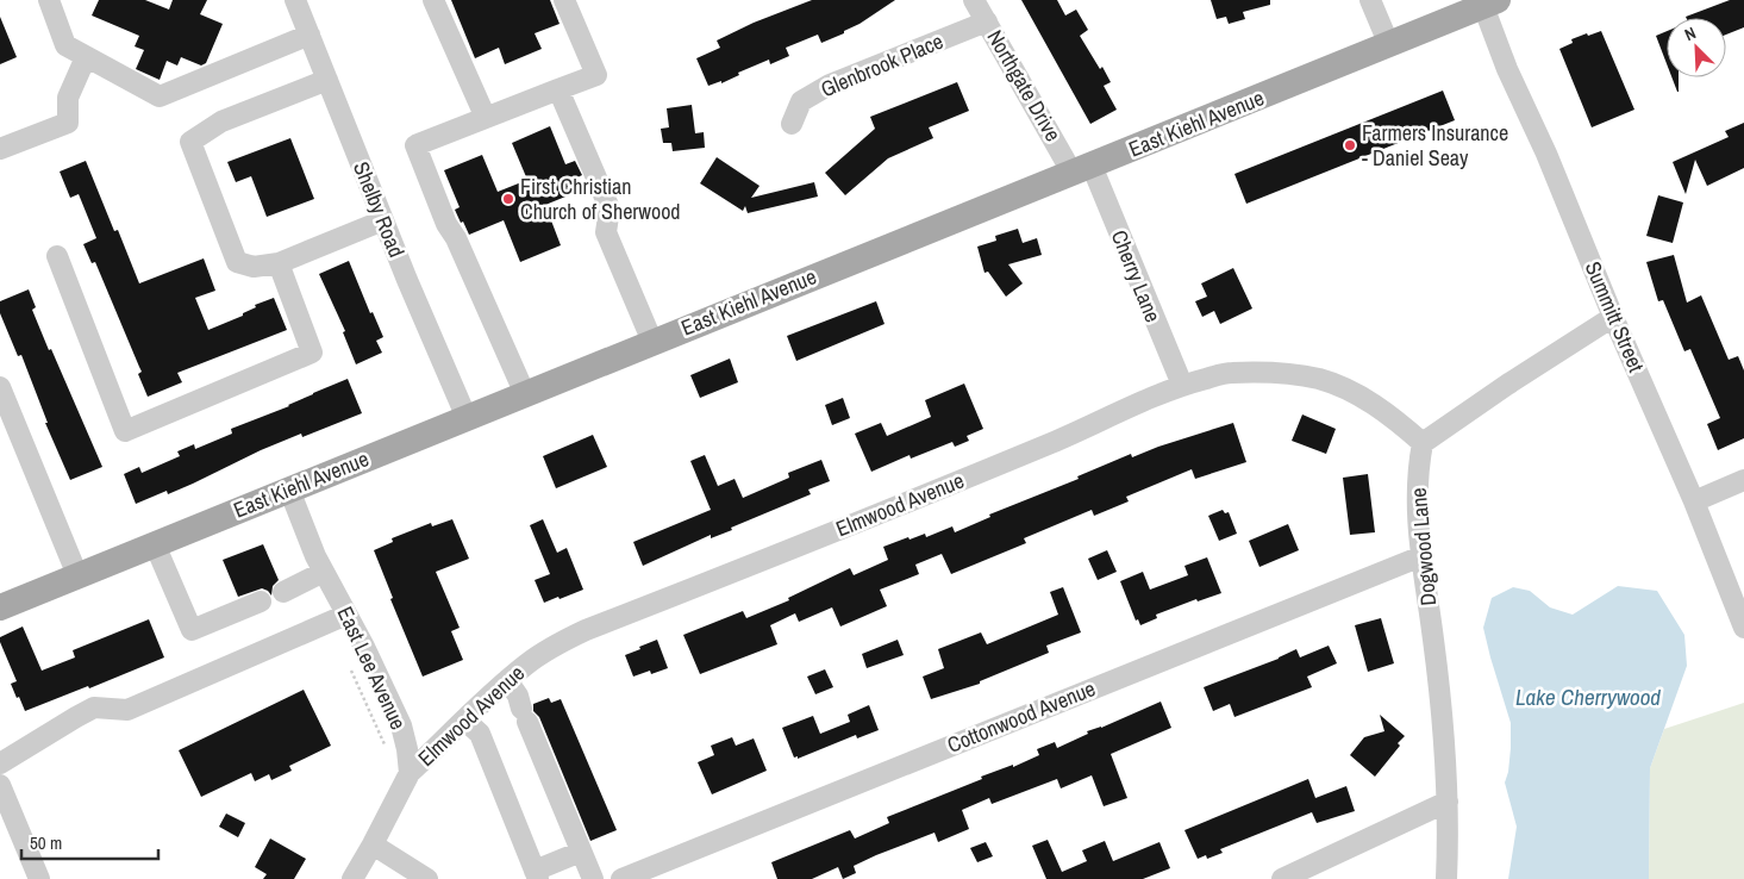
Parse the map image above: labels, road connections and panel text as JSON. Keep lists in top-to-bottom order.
{
  "streets": {
    "main road": ["East Kiehl Avenue"],
    "street": [
      "Glenbrook Place",
      "Northgate Drive",
      "Shelby Road",
      "Cherry Lane",
      "Summitt Street",
      "Elmwood Avenue",
      "Dogwood Lane",
      "East Lee Avenue",
      "Cottonwood Avenue"
    ]
  },
  "crossings": [
    ["Glenbrook Place", "Northgate Drive"],
    ["Northgate Drive", "East Kiehl Avenue"],
    ["Northgate Drive", "Cherry Lane"],
    ["East Kiehl Avenue", "Shelby Road"],
    ["East Kiehl Avenue", "Cherry Lane"],
    ["East Kiehl Avenue", "Summitt Street"],
    ["East Kiehl Avenue", "East Lee Avenue"],
    ["Cherry Lane", "Elmwood Avenue"],
    ["Elmwood Avenue", "Dogwood Lane"],
    ["Elmwood Avenue", "East Lee Avenue"],
    ["Dogwood Lane", "Cottonwood Avenue"]
  ],
  "water": ["Lake Cherrywood"],
  "places": ["Farmers Insurance - Daniel Seay", "First Christian Church of Sherwood"],
  "scale_bar": "50 m",
  "north": "top left"
}
